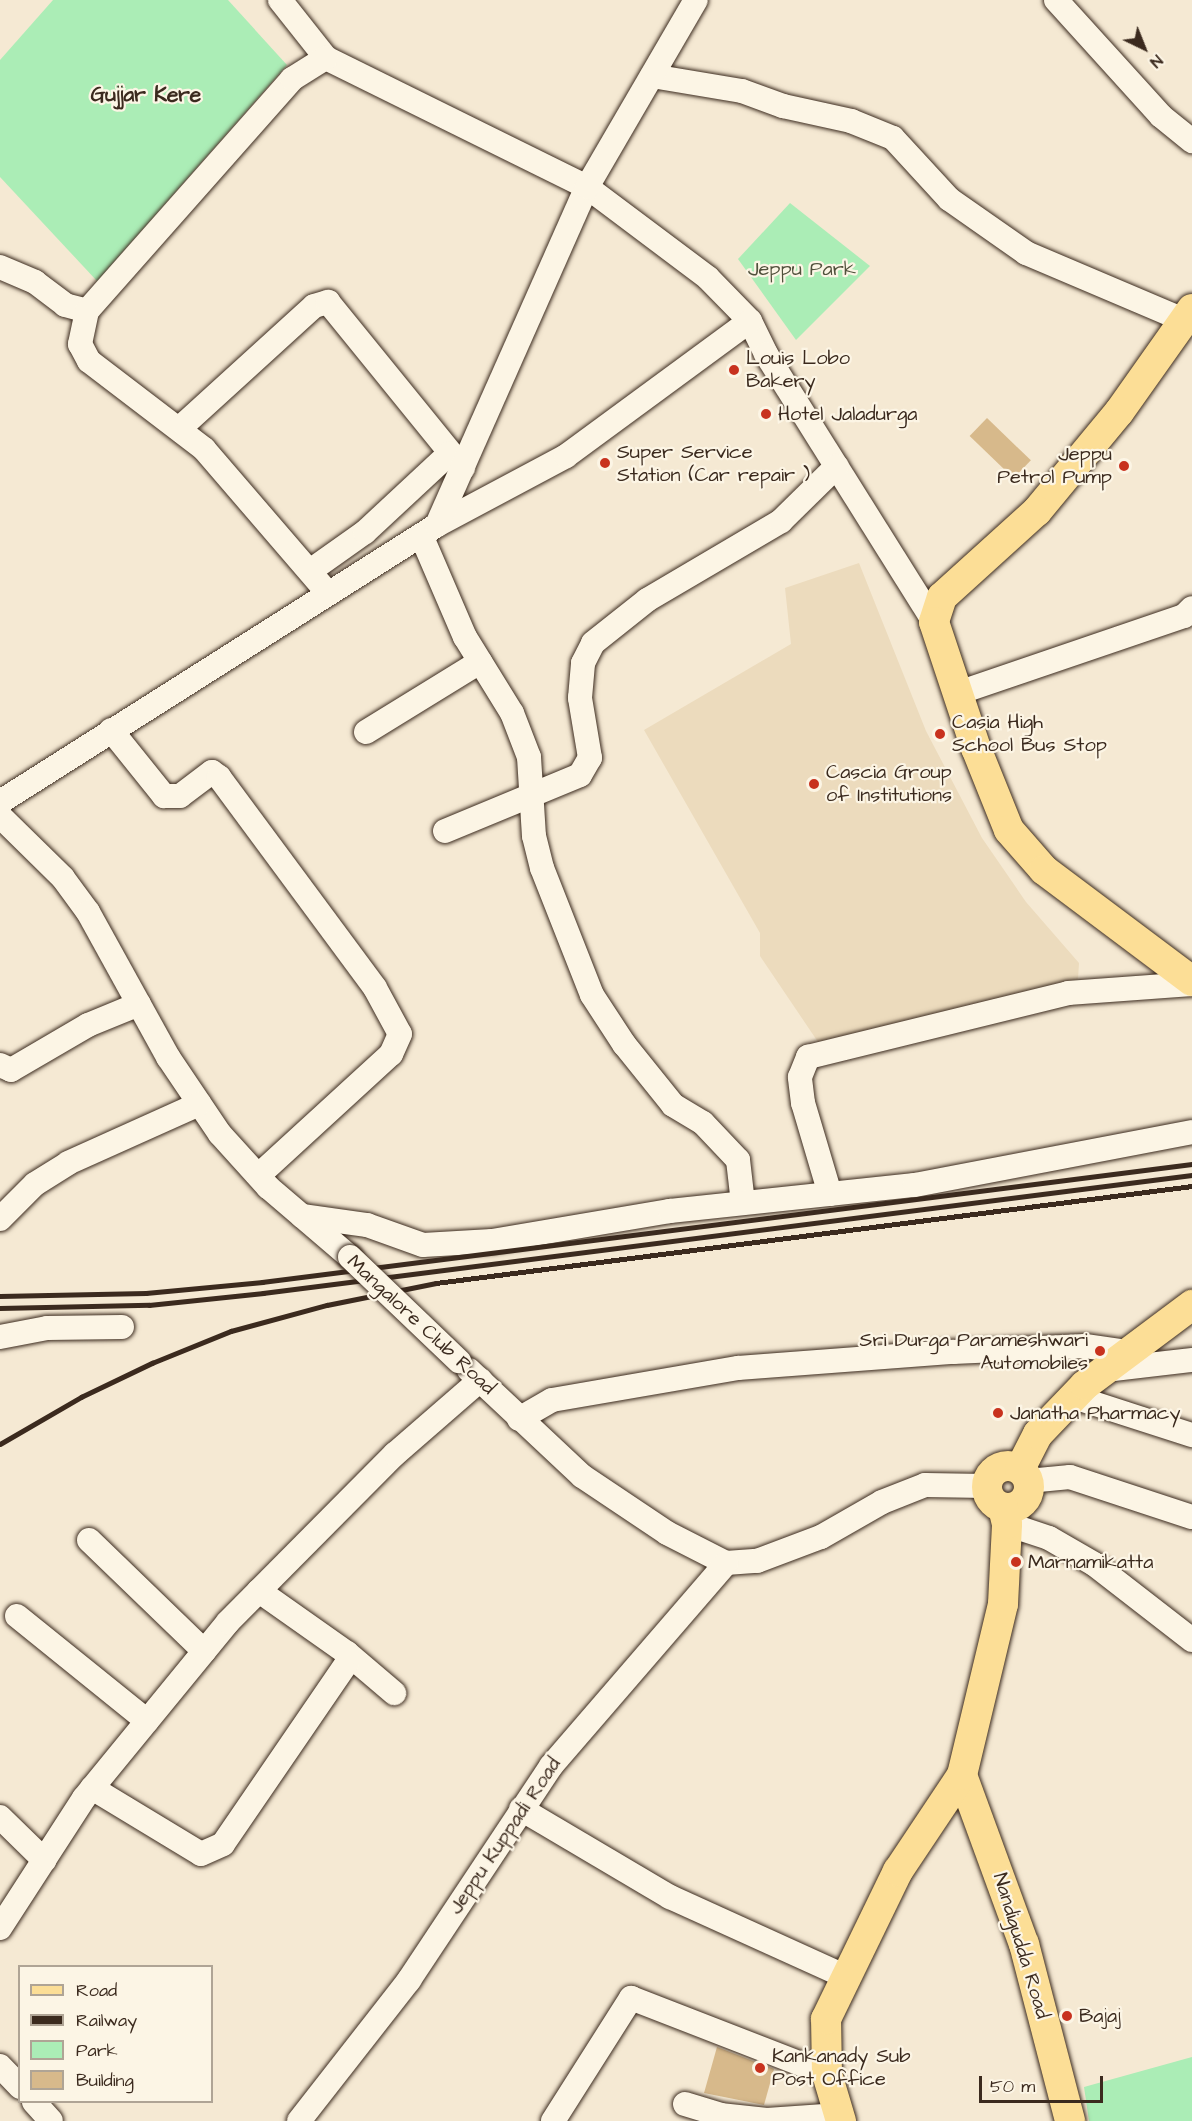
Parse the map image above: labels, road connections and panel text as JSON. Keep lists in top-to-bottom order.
{
  "streets": {
    "main road": ["Nandigudda Road"],
    "street": ["Mangalore Club Road", "Jeppu Kuppadi Road"]
  },
  "crossings": [
    ["Mangalore Club Road", "Jeppu Kuppadi Road"]
  ],
  "districts": ["Gujjar Kere"],
  "parks": ["Jeppu Park"],
  "places": [
    "Louis Lobo Bakery",
    "Hotel Jaladurga",
    "Super Service Station (Car repair )",
    "Jeppu Petrol Pump",
    "Casia High School Bus Stop",
    "Cascia Group of Institutions",
    "Sri Durga Parameshwari Automobiles",
    "Janatha Pharmacy",
    "Marnamikatta",
    "Bajaj",
    "Kankanady Sub Post Office"
  ],
  "legend": [
    "Road",
    "Railway",
    "Park",
    "Building"
  ],
  "scale_bar": "50 m",
  "north": "bottom right"
}
